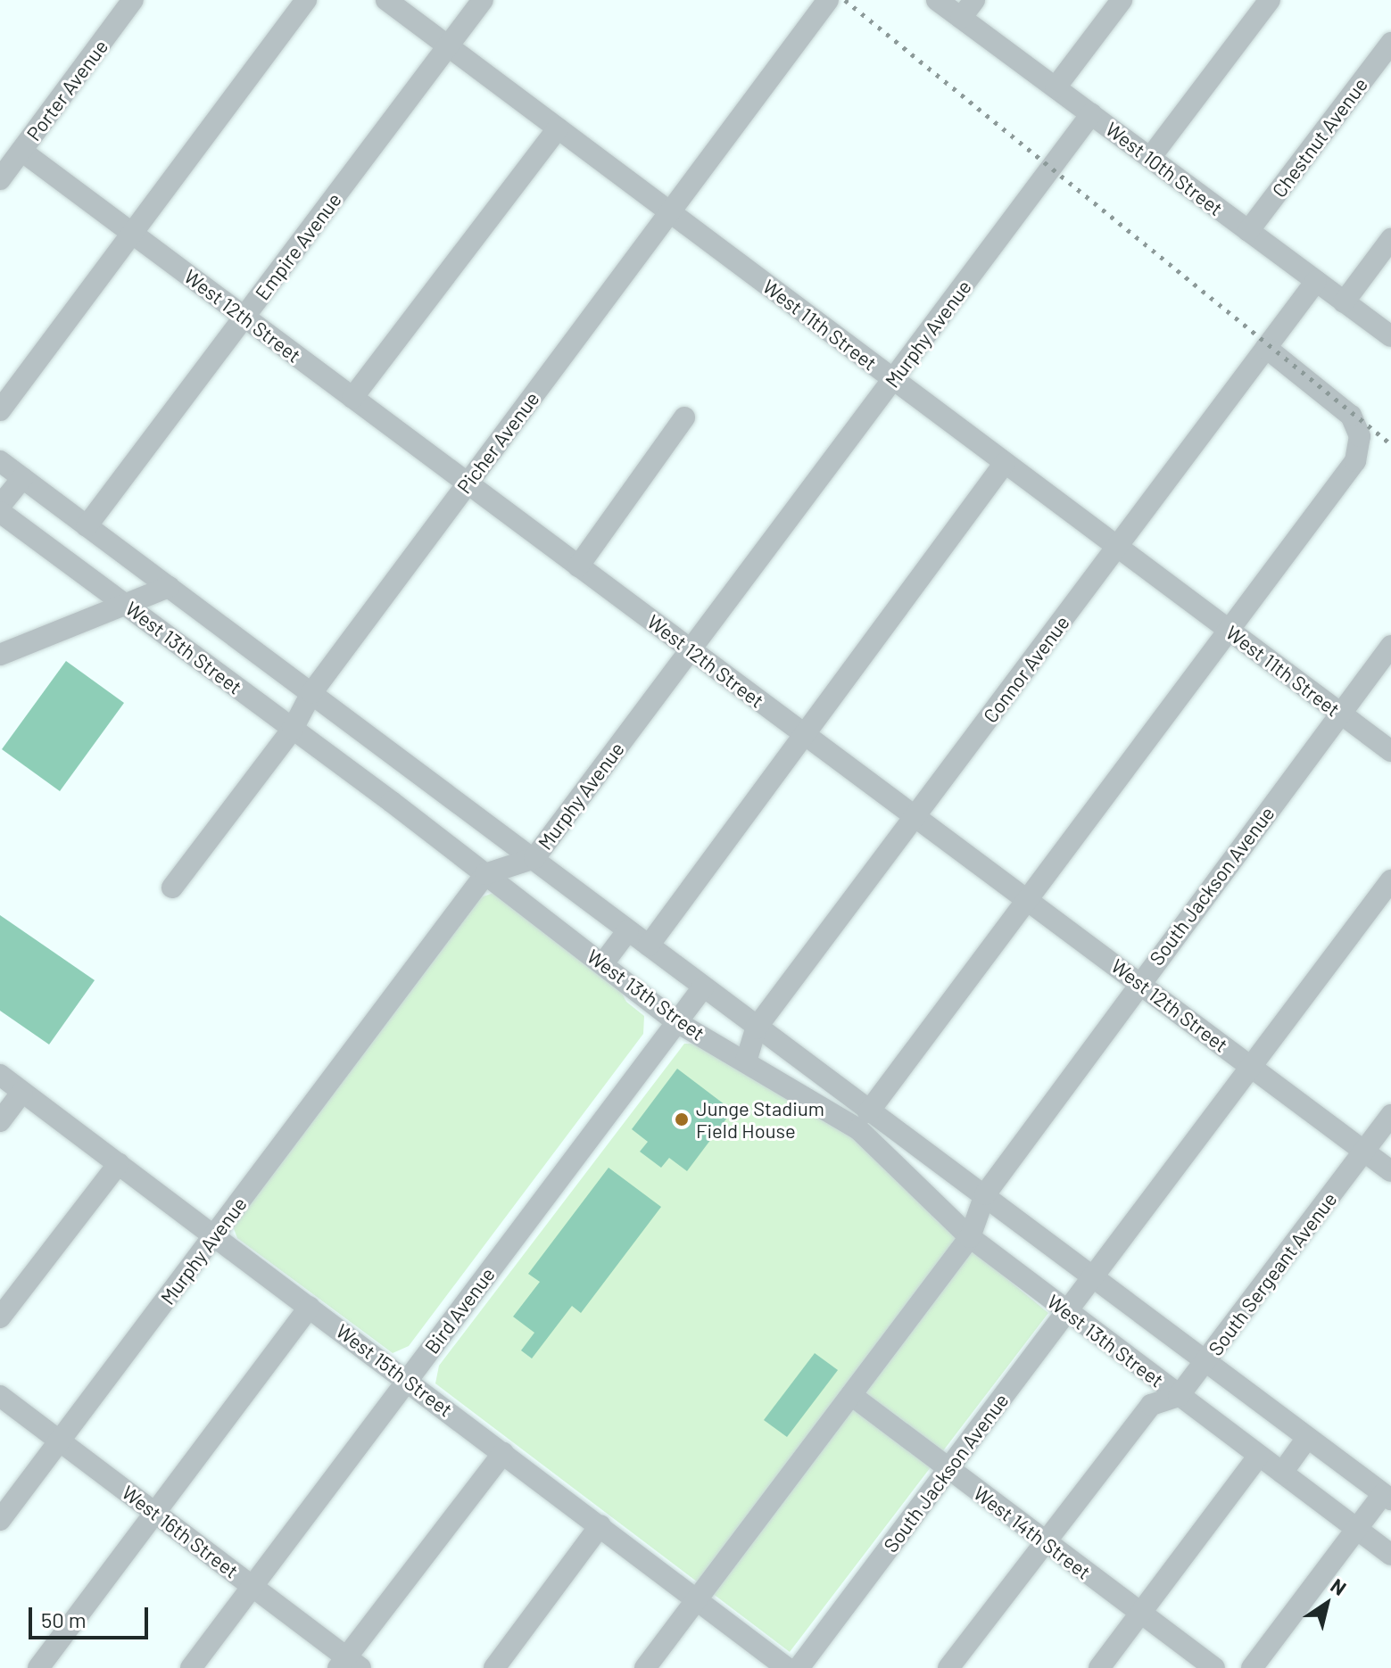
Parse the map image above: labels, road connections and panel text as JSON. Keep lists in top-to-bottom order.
{
  "streets": {
    "street": [
      "Porter Avenue",
      "Chestnut Avenue",
      "West 10th Street",
      "Empire Avenue",
      "West 12th Street",
      "West 11th Street",
      "Murphy Avenue",
      "Picher Avenue",
      "West 13th Street",
      "Connor Avenue",
      "South Jackson Avenue",
      "South Sergeant Avenue",
      "Bird Avenue",
      "West 15th Street",
      "West 16th Street",
      "West 14th Street"
    ]
  },
  "crossings": [
    ["Porter Avenue", "West 12th Street"],
    ["Chestnut Avenue", "West 10th Street"],
    ["West 10th Street", "Murphy Avenue"],
    ["West 10th Street", "Connor Avenue"],
    ["Empire Avenue", "West 12th Street"],
    ["Empire Avenue", "West 11th Street"],
    ["Empire Avenue", "West 13th Street"],
    ["West 12th Street", "Murphy Avenue"],
    ["West 12th Street", "Picher Avenue"],
    ["West 12th Street", "Connor Avenue"],
    ["West 12th Street", "South Jackson Avenue"],
    ["West 12th Street", "South Sergeant Avenue"],
    ["West 11th Street", "Murphy Avenue"],
    ["West 11th Street", "Picher Avenue"],
    ["West 11th Street", "Connor Avenue"],
    ["West 11th Street", "South Jackson Avenue"],
    ["Murphy Avenue", "West 13th Street"],
    ["Murphy Avenue", "West 15th Street"],
    ["Murphy Avenue", "West 16th Street"],
    ["Picher Avenue", "West 13th Street"],
    ["West 13th Street", "Connor Avenue"],
    ["West 13th Street", "South Jackson Avenue"],
    ["West 13th Street", "South Sergeant Avenue"],
    ["West 13th Street", "Bird Avenue"],
    ["South Jackson Avenue", "West 15th Street"],
    ["South Jackson Avenue", "West 14th Street"],
    ["Bird Avenue", "West 15th Street"],
    ["Bird Avenue", "West 16th Street"]
  ],
  "places": ["Junge Stadium Field House"],
  "scale_bar": "50 m",
  "north": "top right"
}
